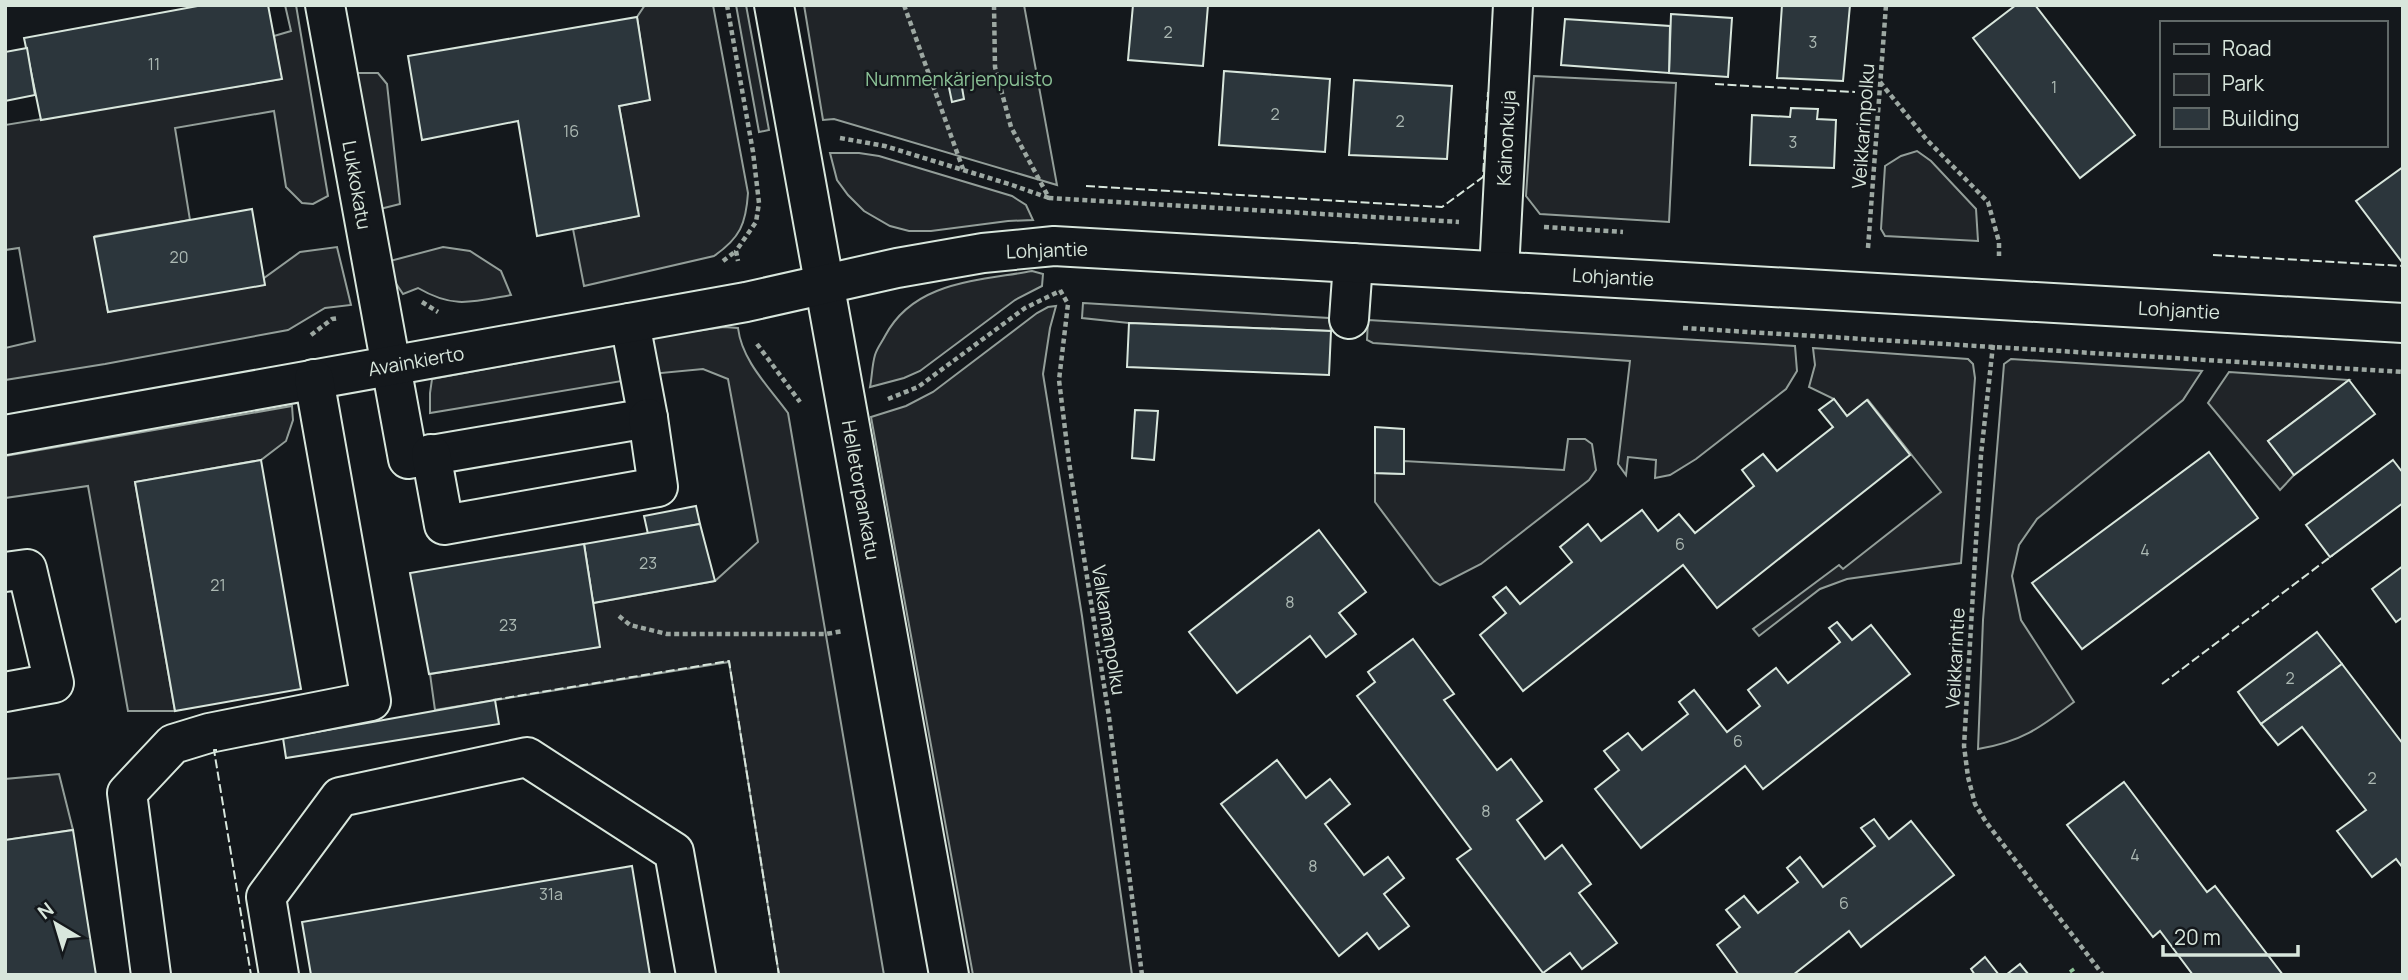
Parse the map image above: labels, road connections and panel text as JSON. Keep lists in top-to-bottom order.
{
  "streets": {
    "street": [
      "Kainonkuja",
      "Lukkokatu",
      "Lohjantie",
      "Avainkierto",
      "Helletorpankatu"
    ],
    "path": ["Veikkarinpolku", "Valkamanpolku", "Veikkarintie"]
  },
  "crossings": [
    ["Veikkarinpolku", "Veikkarintie"],
    ["Kainonkuja", "Lohjantie"],
    ["Lukkokatu", "Avainkierto"],
    ["Lohjantie", "Avainkierto"],
    ["Lohjantie", "Helletorpankatu"],
    ["Lohjantie", "Valkamanpolku"],
    ["Lohjantie", "Veikkarintie"],
    ["Avainkierto", "Helletorpankatu"]
  ],
  "parks": ["Nummenkärjenpuisto"],
  "house_numbers": [
    "2",
    "3",
    "11",
    "1",
    "2",
    "2",
    "16",
    "3",
    "20",
    "6",
    "4",
    "23",
    "21",
    "8",
    "23",
    "2",
    "6",
    "2",
    "8",
    "4",
    "8",
    "31a",
    "6"
  ],
  "legend": ["Road", "Park", "Building"],
  "scale_bar": "20 m",
  "north": "top left"
}
